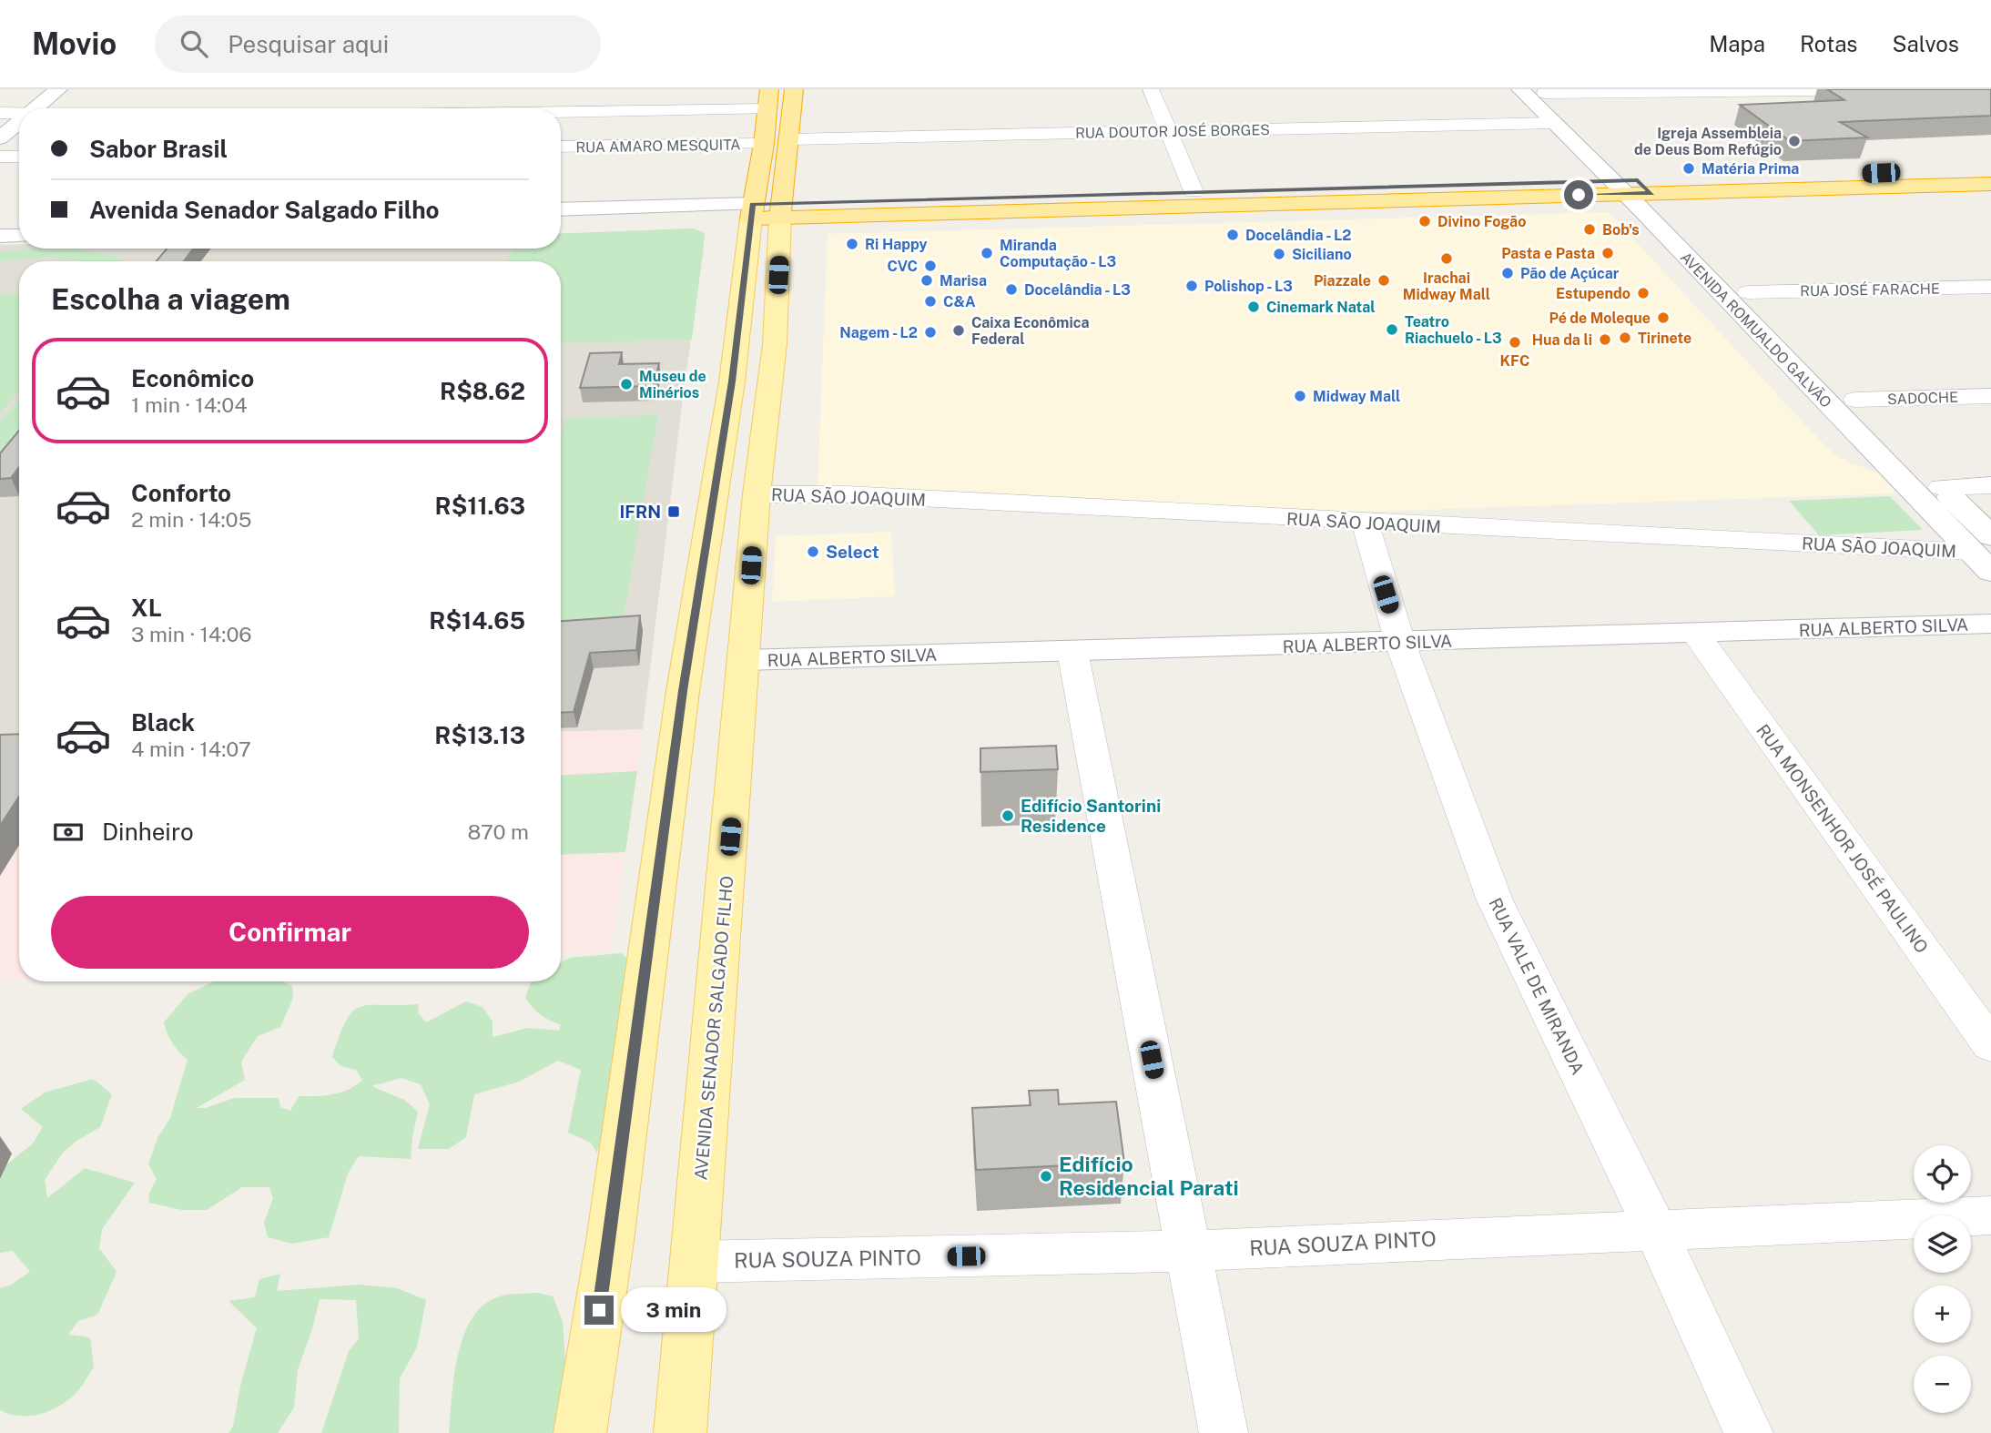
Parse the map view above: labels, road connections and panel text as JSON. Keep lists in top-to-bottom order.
{
  "streets": {
    "highway": ["AVENIDA SENADOR SALGADO FILHO"],
    "main road": ["AVENIDA ROMUALDO GALVÃO", "RUA ALBERTO SILVA"],
    "street": [
      "RUA DOUTOR JOSÉ BORGES",
      "RUA AMARO MESQUITA",
      "RUA JOSÉ FARACHE",
      "SADOCHE",
      "RUA SÃO JOAQUIM",
      "RUA MONSENHOR JOSÉ PAULINO",
      "RUA VALE DE MIRANDA",
      "RUA SOUZA PINTO"
    ]
  },
  "crossings": [
    ["RUA DOUTOR JOSÉ BORGES", "AVENIDA ROMUALDO GALVÃO"],
    ["RUA DOUTOR JOSÉ BORGES", "AVENIDA SENADOR SALGADO FILHO"],
    ["RUA AMARO MESQUITA", "AVENIDA SENADOR SALGADO FILHO"],
    ["RUA JOSÉ FARACHE", "AVENIDA ROMUALDO GALVÃO"],
    ["AVENIDA ROMUALDO GALVÃO", "SADOCHE"],
    ["AVENIDA ROMUALDO GALVÃO", "RUA SÃO JOAQUIM"],
    ["RUA SÃO JOAQUIM", "RUA VALE DE MIRANDA"],
    ["RUA SÃO JOAQUIM", "AVENIDA SENADOR SALGADO FILHO"],
    ["RUA ALBERTO SILVA", "RUA MONSENHOR JOSÉ PAULINO"],
    ["RUA ALBERTO SILVA", "RUA VALE DE MIRANDA"],
    ["RUA ALBERTO SILVA", "AVENIDA SENADOR SALGADO FILHO"],
    ["RUA VALE DE MIRANDA", "RUA SOUZA PINTO"],
    ["AVENIDA SENADOR SALGADO FILHO", "RUA SOUZA PINTO"]
  ],
  "places": {
    "other": [
      "Igreja Assembleia de Deus Bom Refúgio",
      "Matéria Prima",
      "Divino Fogão",
      "Bob's",
      "Docelândia - L2",
      "Ri Happy",
      "Miranda Computação - L3",
      "Pasta e Pasta",
      "Siciliano",
      "Irachai Midway Mall",
      "CVC",
      "Pão de Açúcar",
      "Marisa",
      "Piazzale",
      "Polishop - L3",
      "Docelândia - L3",
      "Estupendo",
      "C&A",
      "Cinemark Natal",
      "Pé de Moleque",
      "Teatro Riachuelo - L3",
      "Caixa Econômica Federal",
      "Nagem - L2",
      "Tirinete",
      "Hua da li",
      "KFC",
      "Museu de Minérios",
      "Midway Mall",
      "Select",
      "Edifício Santorini Residence",
      "Edifício Residencial Parati"
    ],
    "transit": ["IFRN"]
  },
  "page": {
    "header": "Movio",
    "search": "Pesquisar aqui",
    "nav": ["Mapa", "Rotas", "Salvos"],
    "banner": ["Sabor Brasil", "Avenida Senador Salgado Filho"],
    "heading": "Escolha a viagem",
    "list": [
      {
        "name": "Econômico",
        "note": "1 min · 14:04",
        "value": "R$8.62"
      },
      {
        "name": "Conforto",
        "note": "2 min · 14:05",
        "value": "R$11.63"
      },
      {
        "name": "XL",
        "note": "3 min · 14:06",
        "value": "R$14.65"
      },
      {
        "name": "Black",
        "note": "4 min · 14:07",
        "value": "R$13.13"
      }
    ],
    "pay": ["Dinheiro", "870 m"],
    "buttons": "Confirmar",
    "map_buttons": ["+", "−"],
    "bubble": "3 min"
  }
}
